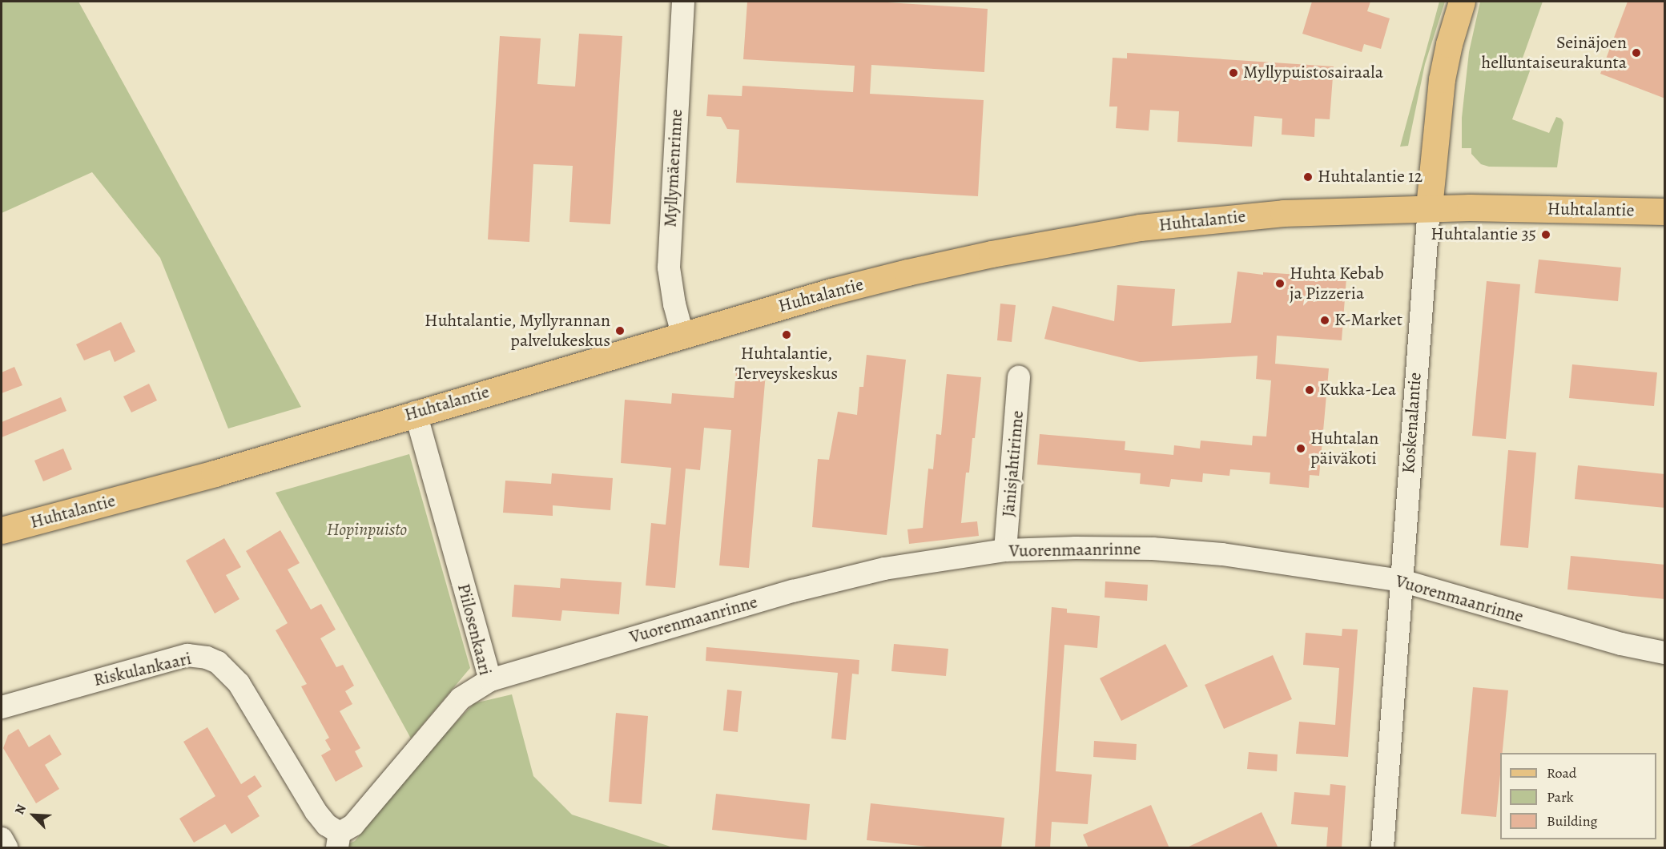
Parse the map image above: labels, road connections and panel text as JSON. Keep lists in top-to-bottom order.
{
  "streets": {
    "main road": ["Huhtalantie", "Koskenalantie"],
    "street": [
      "Myllymäenrinne",
      "Jänisjahtirinne",
      "Vuorenmaanrinne",
      "Piilosenkaari",
      "Riskulankaari"
    ]
  },
  "crossings": [
    ["Myllymäenrinne", "Huhtalantie"],
    ["Huhtalantie", "Koskenalantie"],
    ["Huhtalantie", "Piilosenkaari"],
    ["Koskenalantie", "Vuorenmaanrinne"],
    ["Jänisjahtirinne", "Vuorenmaanrinne"],
    ["Vuorenmaanrinne", "Piilosenkaari"],
    ["Piilosenkaari", "Riskulankaari"]
  ],
  "parks": ["Hopinpuisto"],
  "places": [
    "Seinäjoen helluntaiseurakunta",
    "Myllypuistosairaala",
    "Huhtalantie 12",
    "Huhtalantie 35",
    "Huhta Kebab ja Pizzeria",
    "K-Market",
    "Huhtalantie, Myllyrannan palvelukeskus",
    "Huhtalantie, Terveyskeskus",
    "Kukka-Lea",
    "Huhtalan päiväkoti"
  ],
  "legend": ["Road", "Park", "Building"],
  "north": "top left"
}
